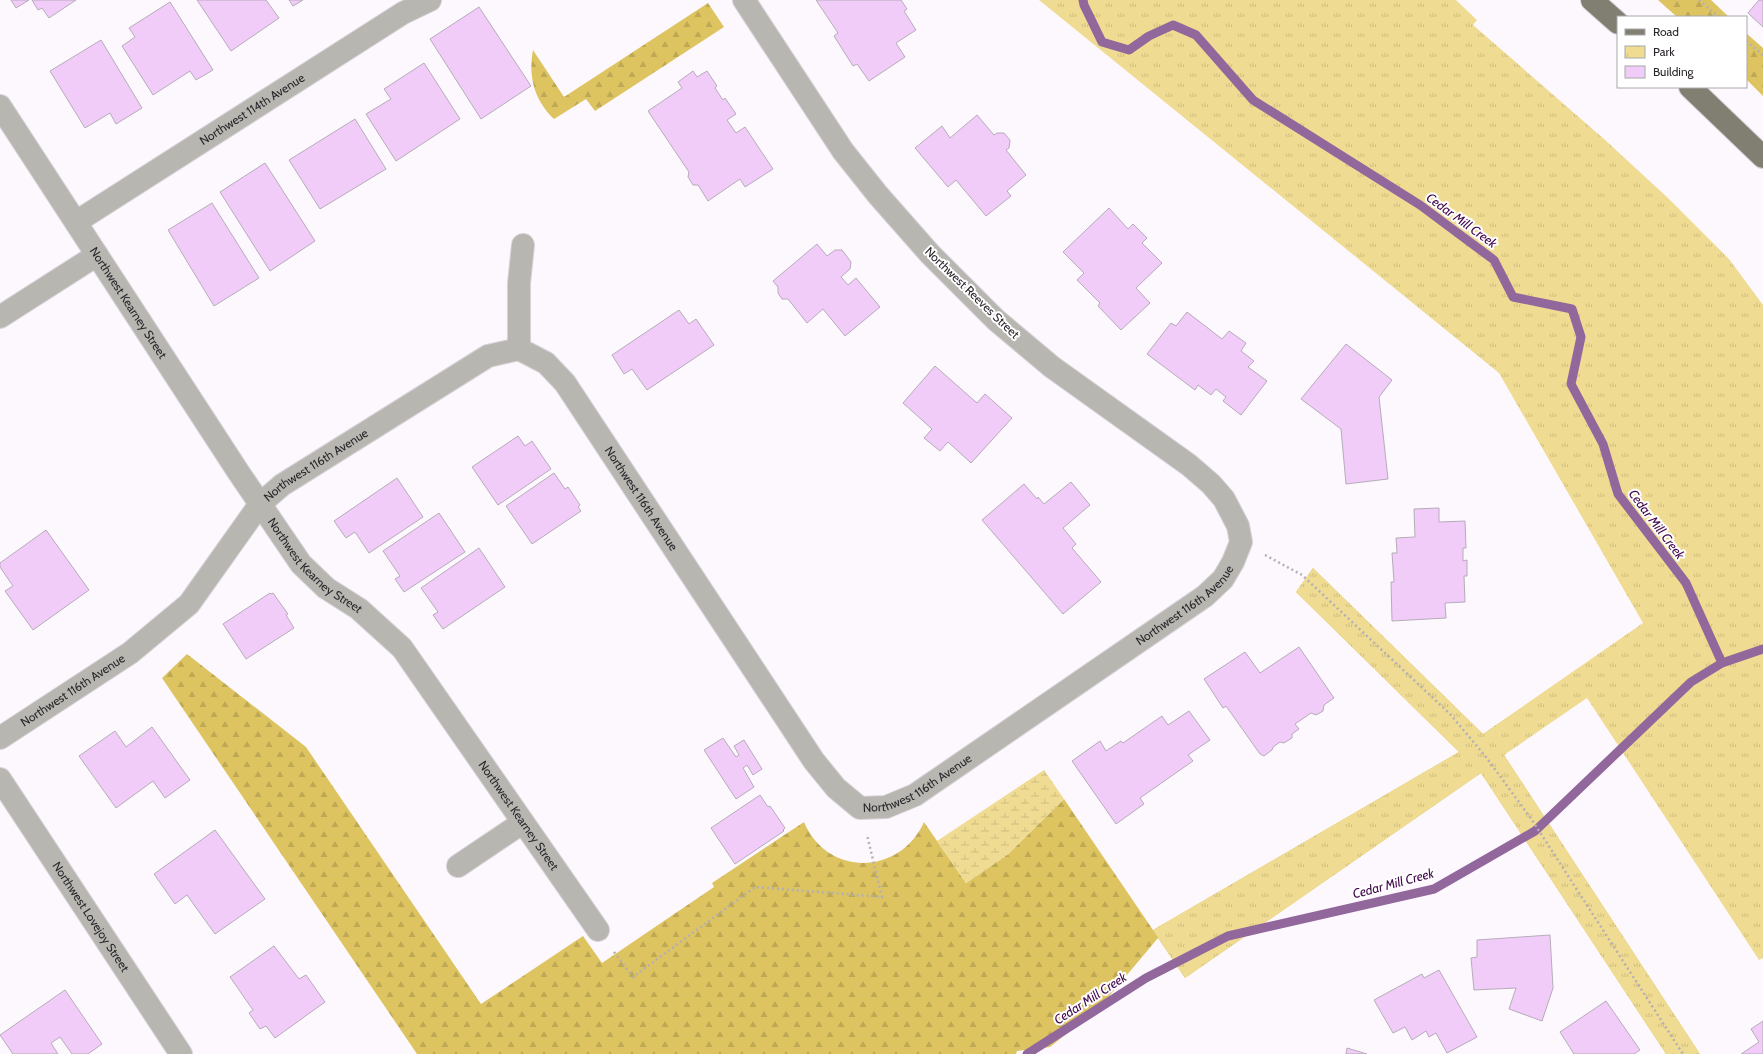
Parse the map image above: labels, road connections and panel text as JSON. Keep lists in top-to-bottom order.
{
  "streets": {
    "street": [
      "Northwest 114th Avenue",
      "Northwest Reeves Street",
      "Northwest Kearney Street",
      "Northwest 116th Avenue",
      "Northwest Lovejoy Street"
    ]
  },
  "crossings": [
    ["Northwest 114th Avenue", "Northwest Kearney Street"],
    ["Northwest Reeves Street", "Northwest 116th Avenue"],
    ["Northwest Kearney Street", "Northwest 116th Avenue"]
  ],
  "water": ["Cedar Mill Creek"],
  "legend": ["Road", "Park", "Building"]
}
